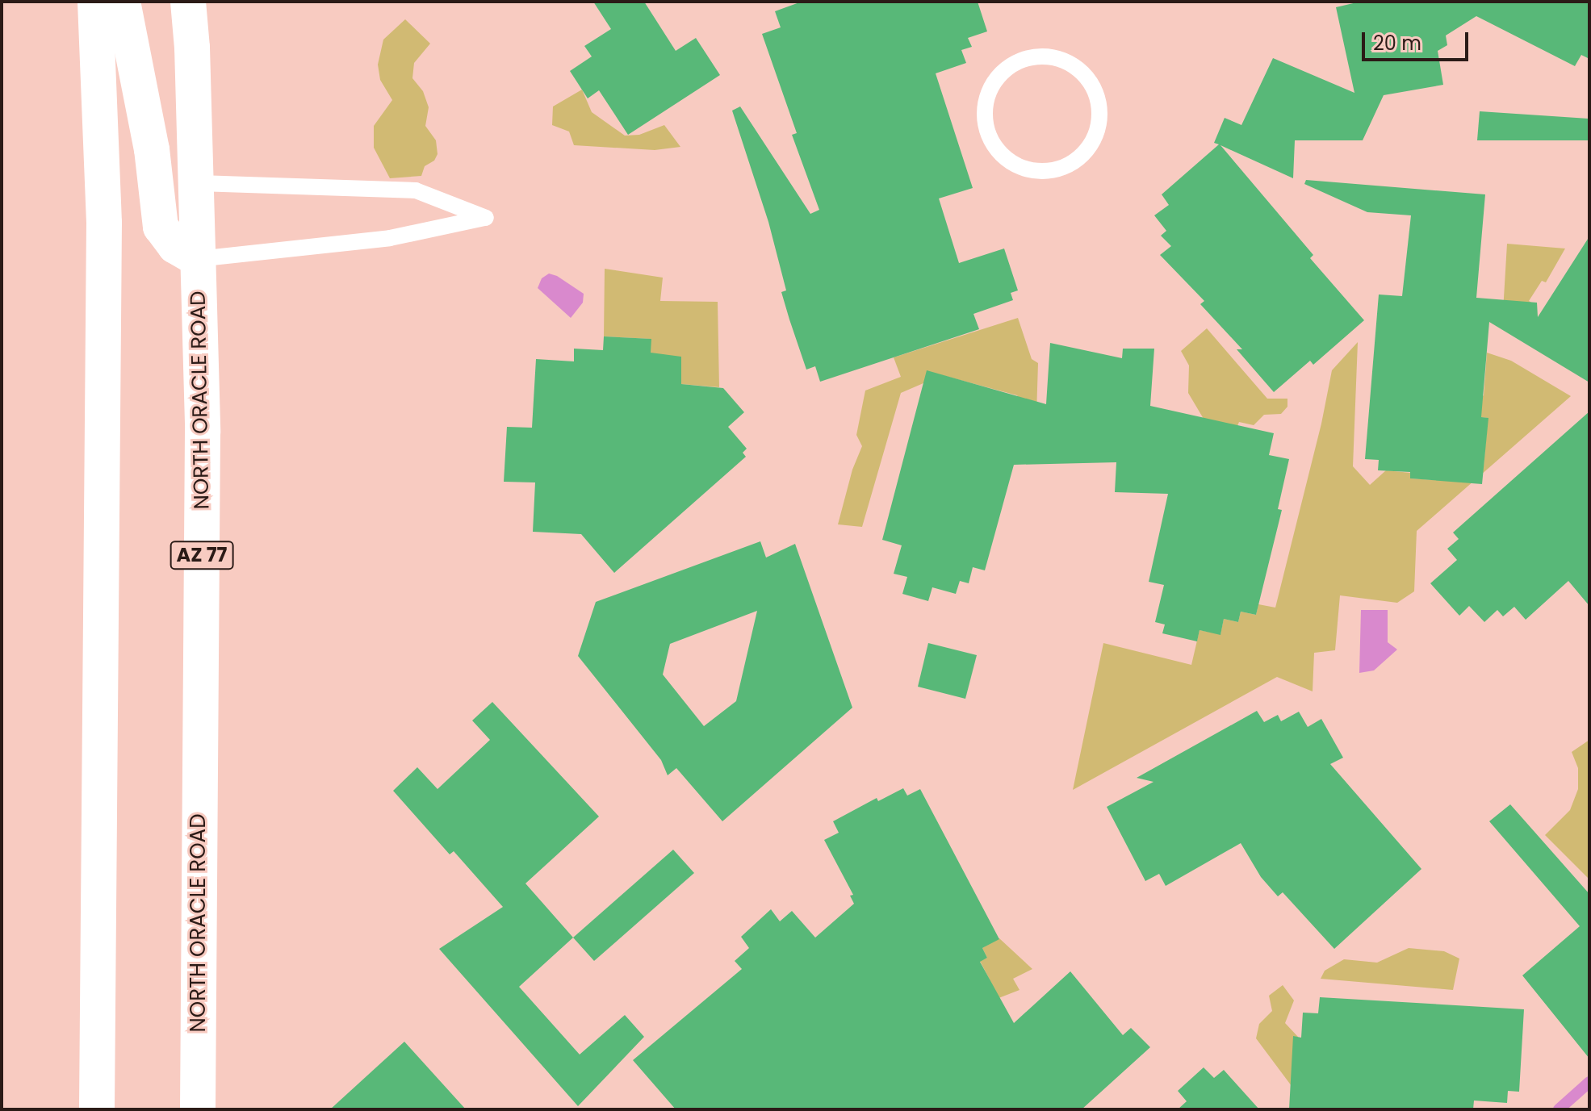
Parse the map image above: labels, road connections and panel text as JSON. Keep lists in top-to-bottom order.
{
  "streets": {
    "highway": ["NORTH ORACLE ROAD", "AZ 77"]
  },
  "scale_bar": "20 m"
}
